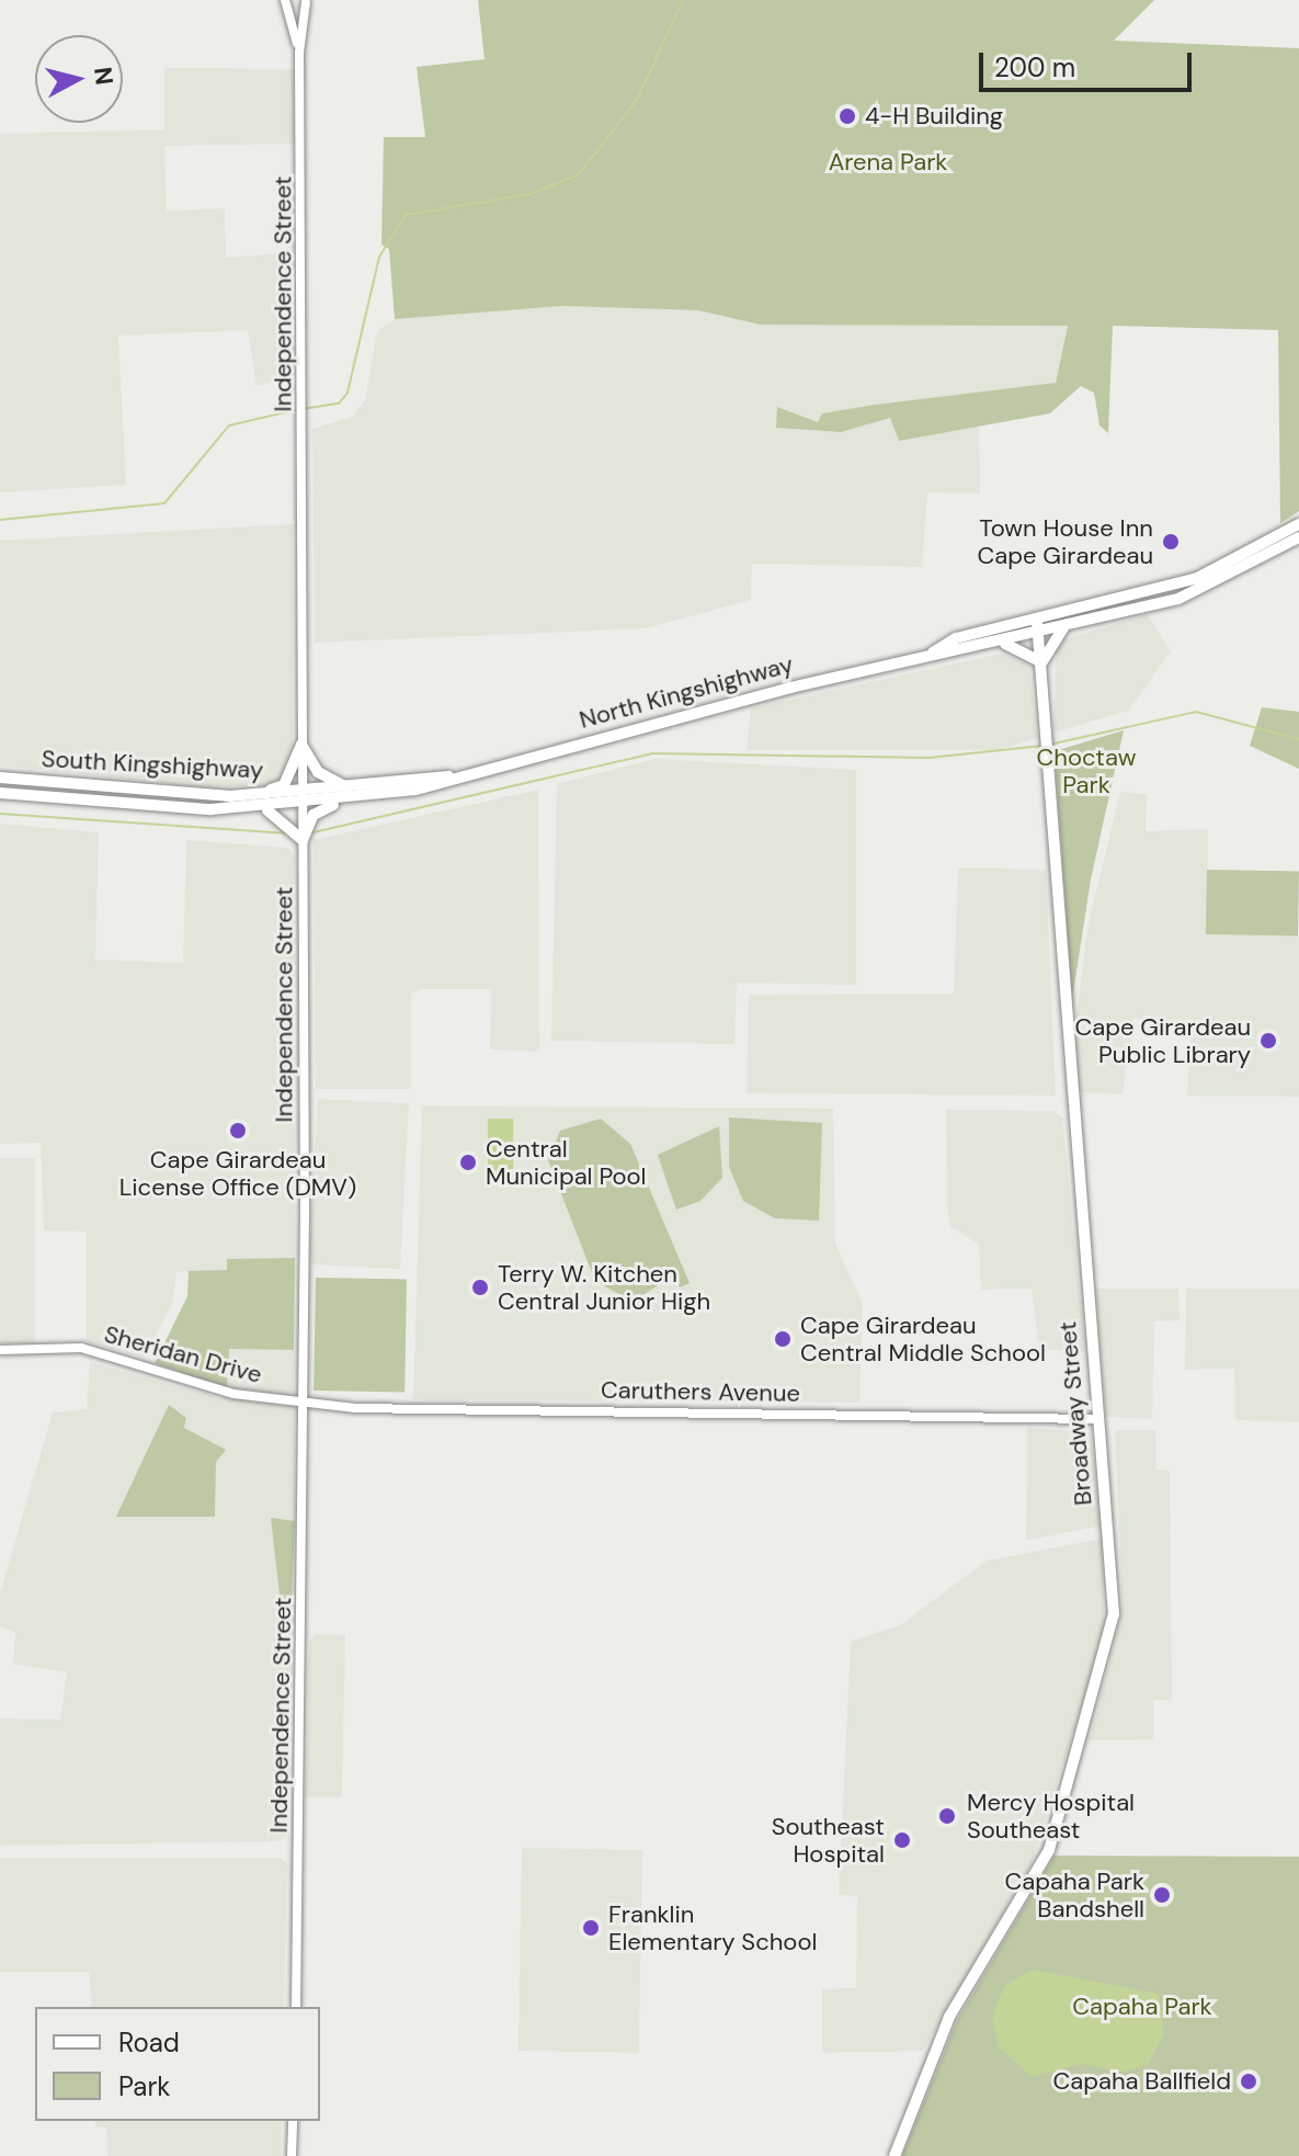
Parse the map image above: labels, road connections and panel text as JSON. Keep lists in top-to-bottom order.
{
  "streets": {
    "main road": ["North Kingshighway", "South Kingshighway", "Broadway Street"],
    "street": ["Independence Street", "Sheridan Drive", "Caruthers Avenue"]
  },
  "crossings": [
    ["Independence Street", "North Kingshighway"],
    ["Independence Street", "South Kingshighway"],
    ["Independence Street", "Sheridan Drive"],
    ["Independence Street", "Caruthers Avenue"],
    ["North Kingshighway", "South Kingshighway"],
    ["North Kingshighway", "Broadway Street"],
    ["Sheridan Drive", "Caruthers Avenue"],
    ["Caruthers Avenue", "Broadway Street"]
  ],
  "parks": ["Arena Park", "Choctaw Park", "Capaha Park"],
  "places": [
    "4-H Building",
    "Town House Inn Cape Girardeau",
    "Cape Girardeau Public Library",
    "Cape Girardeau License Office (DMV)",
    "Central Municipal Pool",
    "Terry W. Kitchen Central Junior High",
    "Cape Girardeau Central Middle School",
    "Mercy Hospital Southeast",
    "Southeast Hospital",
    "Capaha Park Bandshell",
    "Franklin Elementary School",
    "Capaha Ballfield"
  ],
  "legend": ["Road", "Park"],
  "scale_bar": "200 m",
  "north": "right"
}
